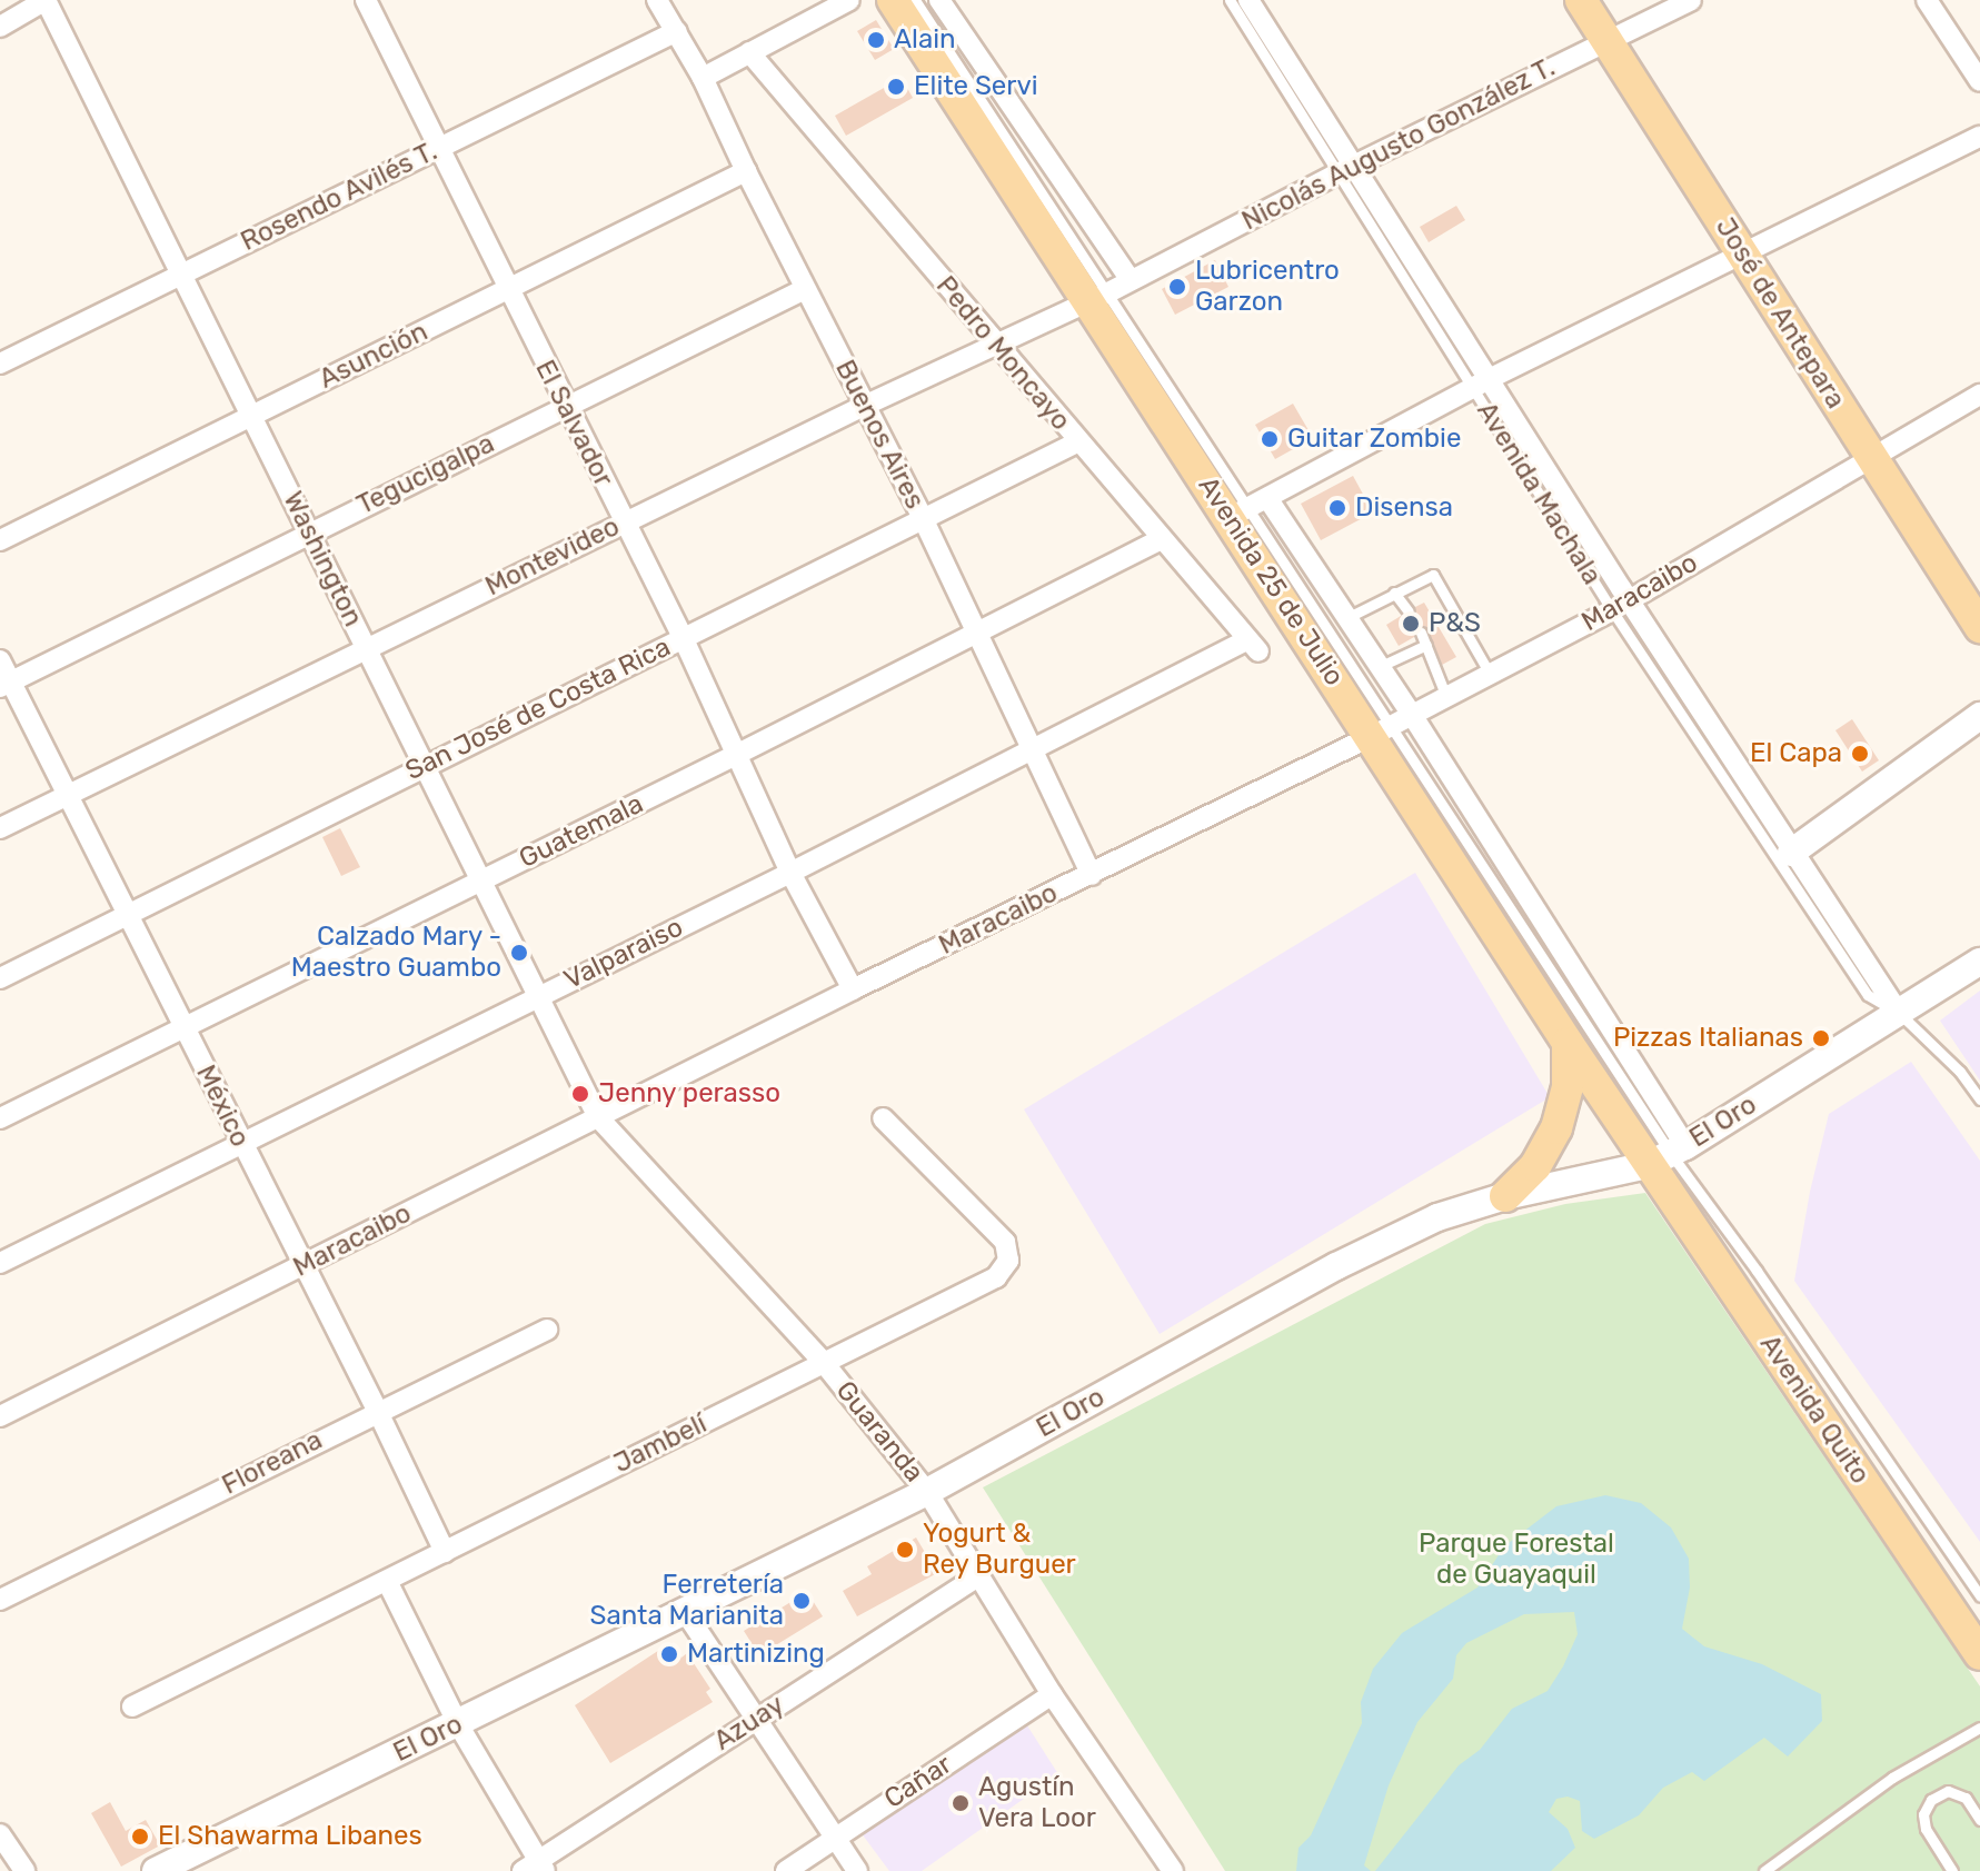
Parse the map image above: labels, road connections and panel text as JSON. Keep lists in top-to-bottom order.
{
  "streets": {
    "main road": ["José de Antepara", "Avenida 25 de Julio", "Avenida Quito"],
    "street": [
      "Nicolás Augusto González T.",
      "Rosendo Avilés T.",
      "Pedro Moncayo",
      "Asunción",
      "El Salvador",
      "Buenos Aires",
      "Tegucigalpa",
      "Avenida Machala",
      "Montevideo",
      "Washington",
      "Maracaibo",
      "San José de Costa Rica",
      "Guatemala",
      "Valparaiso",
      "México",
      "El Oro",
      "Guaranda",
      "Jambelí",
      "Floreana",
      "Azuay",
      "Cañar"
    ]
  },
  "crossings": [
    ["Nicolás Augusto González T.", "José de Antepara"],
    ["Nicolás Augusto González T.", "Avenida Machala"],
    ["Nicolás Augusto González T.", "Montevideo"],
    ["Nicolás Augusto González T.", "Avenida 25 de Julio"],
    ["Rosendo Avilés T.", "El Salvador"],
    ["Rosendo Avilés T.", "Buenos Aires"],
    ["Rosendo Avilés T.", "Washington"],
    ["José de Antepara", "Maracaibo"],
    ["Pedro Moncayo", "Montevideo"],
    ["Pedro Moncayo", "San José de Costa Rica"],
    ["Pedro Moncayo", "Guatemala"],
    ["Pedro Moncayo", "Valparaiso"],
    ["Asunción", "El Salvador"],
    ["Asunción", "Buenos Aires"],
    ["Asunción", "Washington"],
    ["El Salvador", "Tegucigalpa"],
    ["El Salvador", "Montevideo"],
    ["El Salvador", "Maracaibo"],
    ["El Salvador", "San José de Costa Rica"],
    ["El Salvador", "Guatemala"],
    ["El Salvador", "Valparaiso"],
    ["Buenos Aires", "Tegucigalpa"],
    ["Buenos Aires", "Montevideo"],
    ["Buenos Aires", "Maracaibo"],
    ["Buenos Aires", "San José de Costa Rica"],
    ["Buenos Aires", "Guatemala"],
    ["Buenos Aires", "Valparaiso"],
    ["Tegucigalpa", "Washington"],
    ["Tegucigalpa", "México"],
    ["Avenida Machala", "Maracaibo"],
    ["Avenida Machala", "El Oro"],
    ["Montevideo", "Washington"],
    ["Montevideo", "Avenida 25 de Julio"],
    ["Montevideo", "México"],
    ["Washington", "Maracaibo"],
    ["Washington", "San José de Costa Rica"],
    ["Washington", "Guatemala"],
    ["Washington", "Valparaiso"],
    ["Washington", "Guaranda"],
    ["Avenida 25 de Julio", "Maracaibo"],
    ["Avenida 25 de Julio", "El Oro"],
    ["Avenida 25 de Julio", "Avenida Quito"],
    ["Maracaibo", "México"],
    ["Maracaibo", "Guaranda"],
    ["San José de Costa Rica", "México"],
    ["Guatemala", "México"],
    ["Valparaiso", "México"],
    ["México", "Jambelí"],
    ["México", "Floreana"],
    ["El Oro", "Avenida Quito"],
    ["El Oro", "Guaranda"],
    ["Guaranda", "Jambelí"],
    ["Guaranda", "Azuay"],
    ["Guaranda", "Cañar"]
  ],
  "parks": ["Parque Forestal de Guayaquil"],
  "places": [
    "Alain",
    "Elite Servi",
    "Lubricentro Garzon",
    "Guitar Zombie",
    "Disensa",
    "P&S",
    "El Capa",
    "Calzado Mary - Maestro Guambo",
    "Pizzas Italianas",
    "Jenny perasso",
    "Yogurt & Rey Burguer",
    "Ferretería Santa Marianita",
    "Martinizing",
    "Agustín Vera Loor",
    "El Shawarma Libanes"
  ]
}
